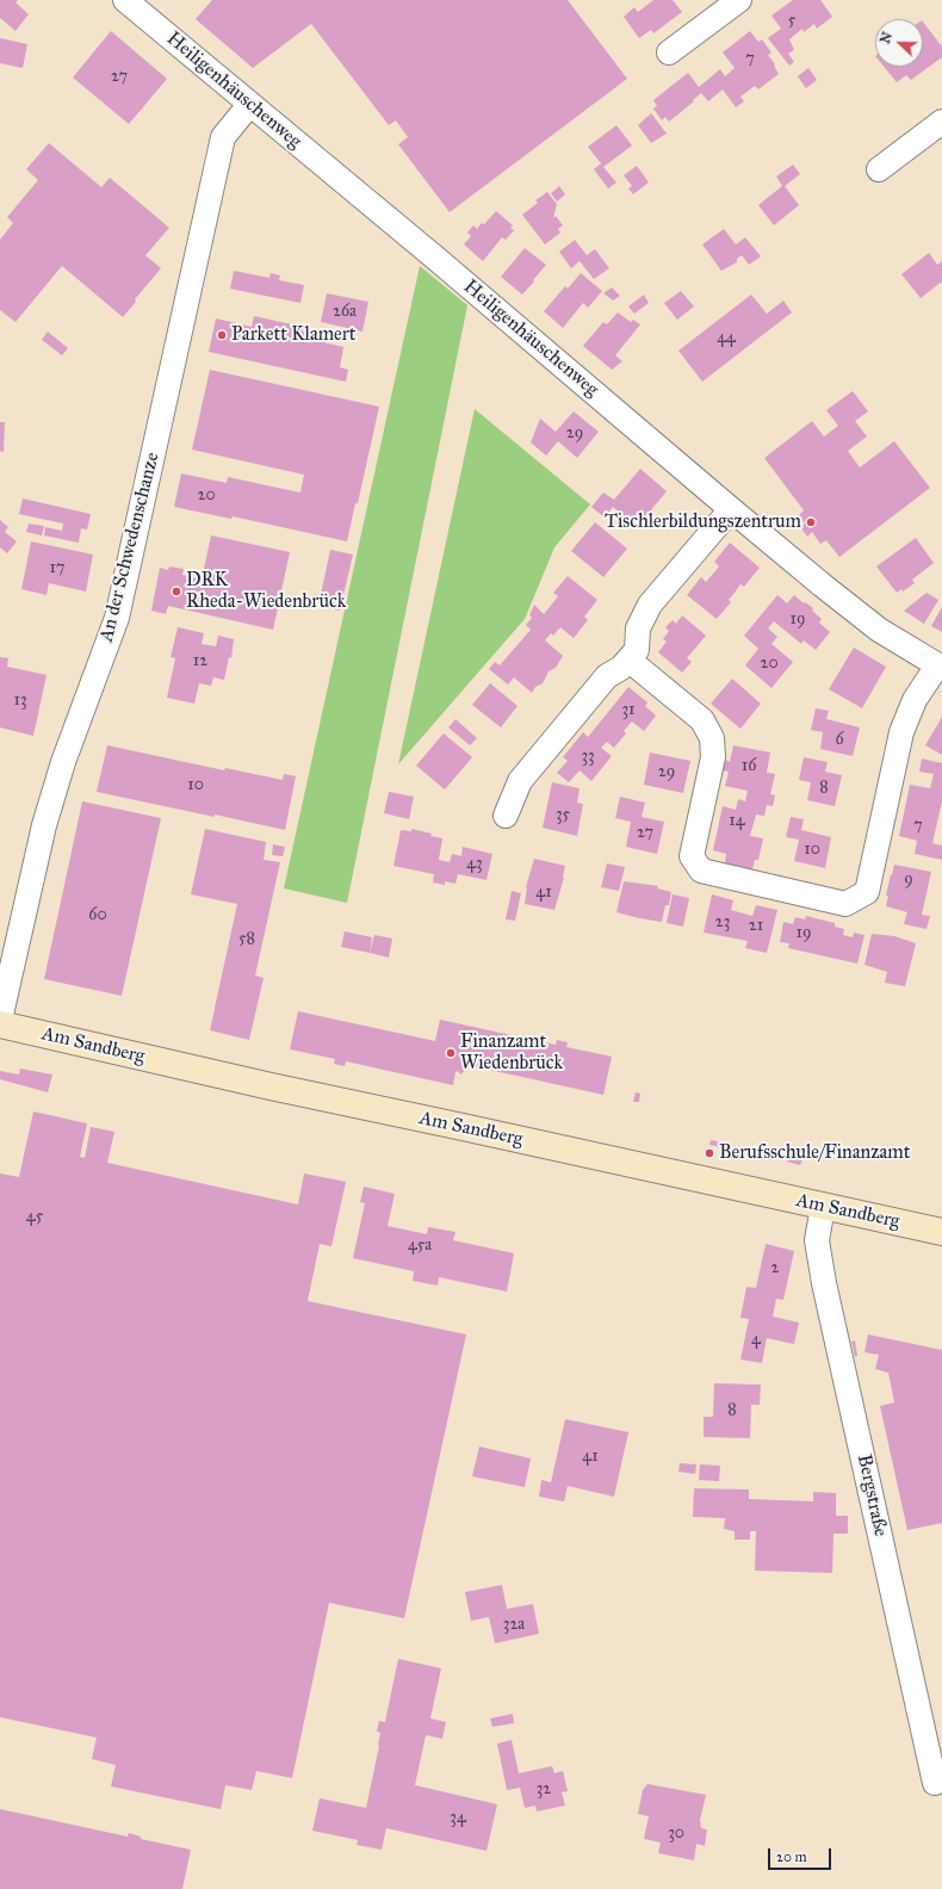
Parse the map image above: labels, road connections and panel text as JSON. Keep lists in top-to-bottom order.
{
  "streets": {
    "main road": ["Am Sandberg"],
    "street": ["Heiligenhäuschenweg", "An der Schwedenschanze", "Bergstraße"]
  },
  "crossings": [
    ["Heiligenhäuschenweg", "An der Schwedenschanze"],
    ["Am Sandberg", "Bergstraße"]
  ],
  "places": [
    "Parkett Klamert",
    "Tischlerbildungszentrum",
    "DRK Rheda-Wiedenbrück",
    "Finanzamt Wiedenbrück",
    "Berufsschule/Finanzamt"
  ],
  "house_numbers": [
    "5",
    "7",
    "27",
    "26a",
    "44",
    "29",
    "20",
    "17",
    "19",
    "12",
    "20",
    "13",
    "31",
    "6",
    "33",
    "16",
    "29",
    "10",
    "8",
    "35",
    "14",
    "7",
    "27",
    "10",
    "43",
    "9",
    "41",
    "60",
    "23",
    "21",
    "19",
    "58",
    "45",
    "45a",
    "2",
    "4",
    "8",
    "41",
    "32a",
    "32",
    "34",
    "30"
  ],
  "scale_bar": "20 m",
  "north": "left"
}
